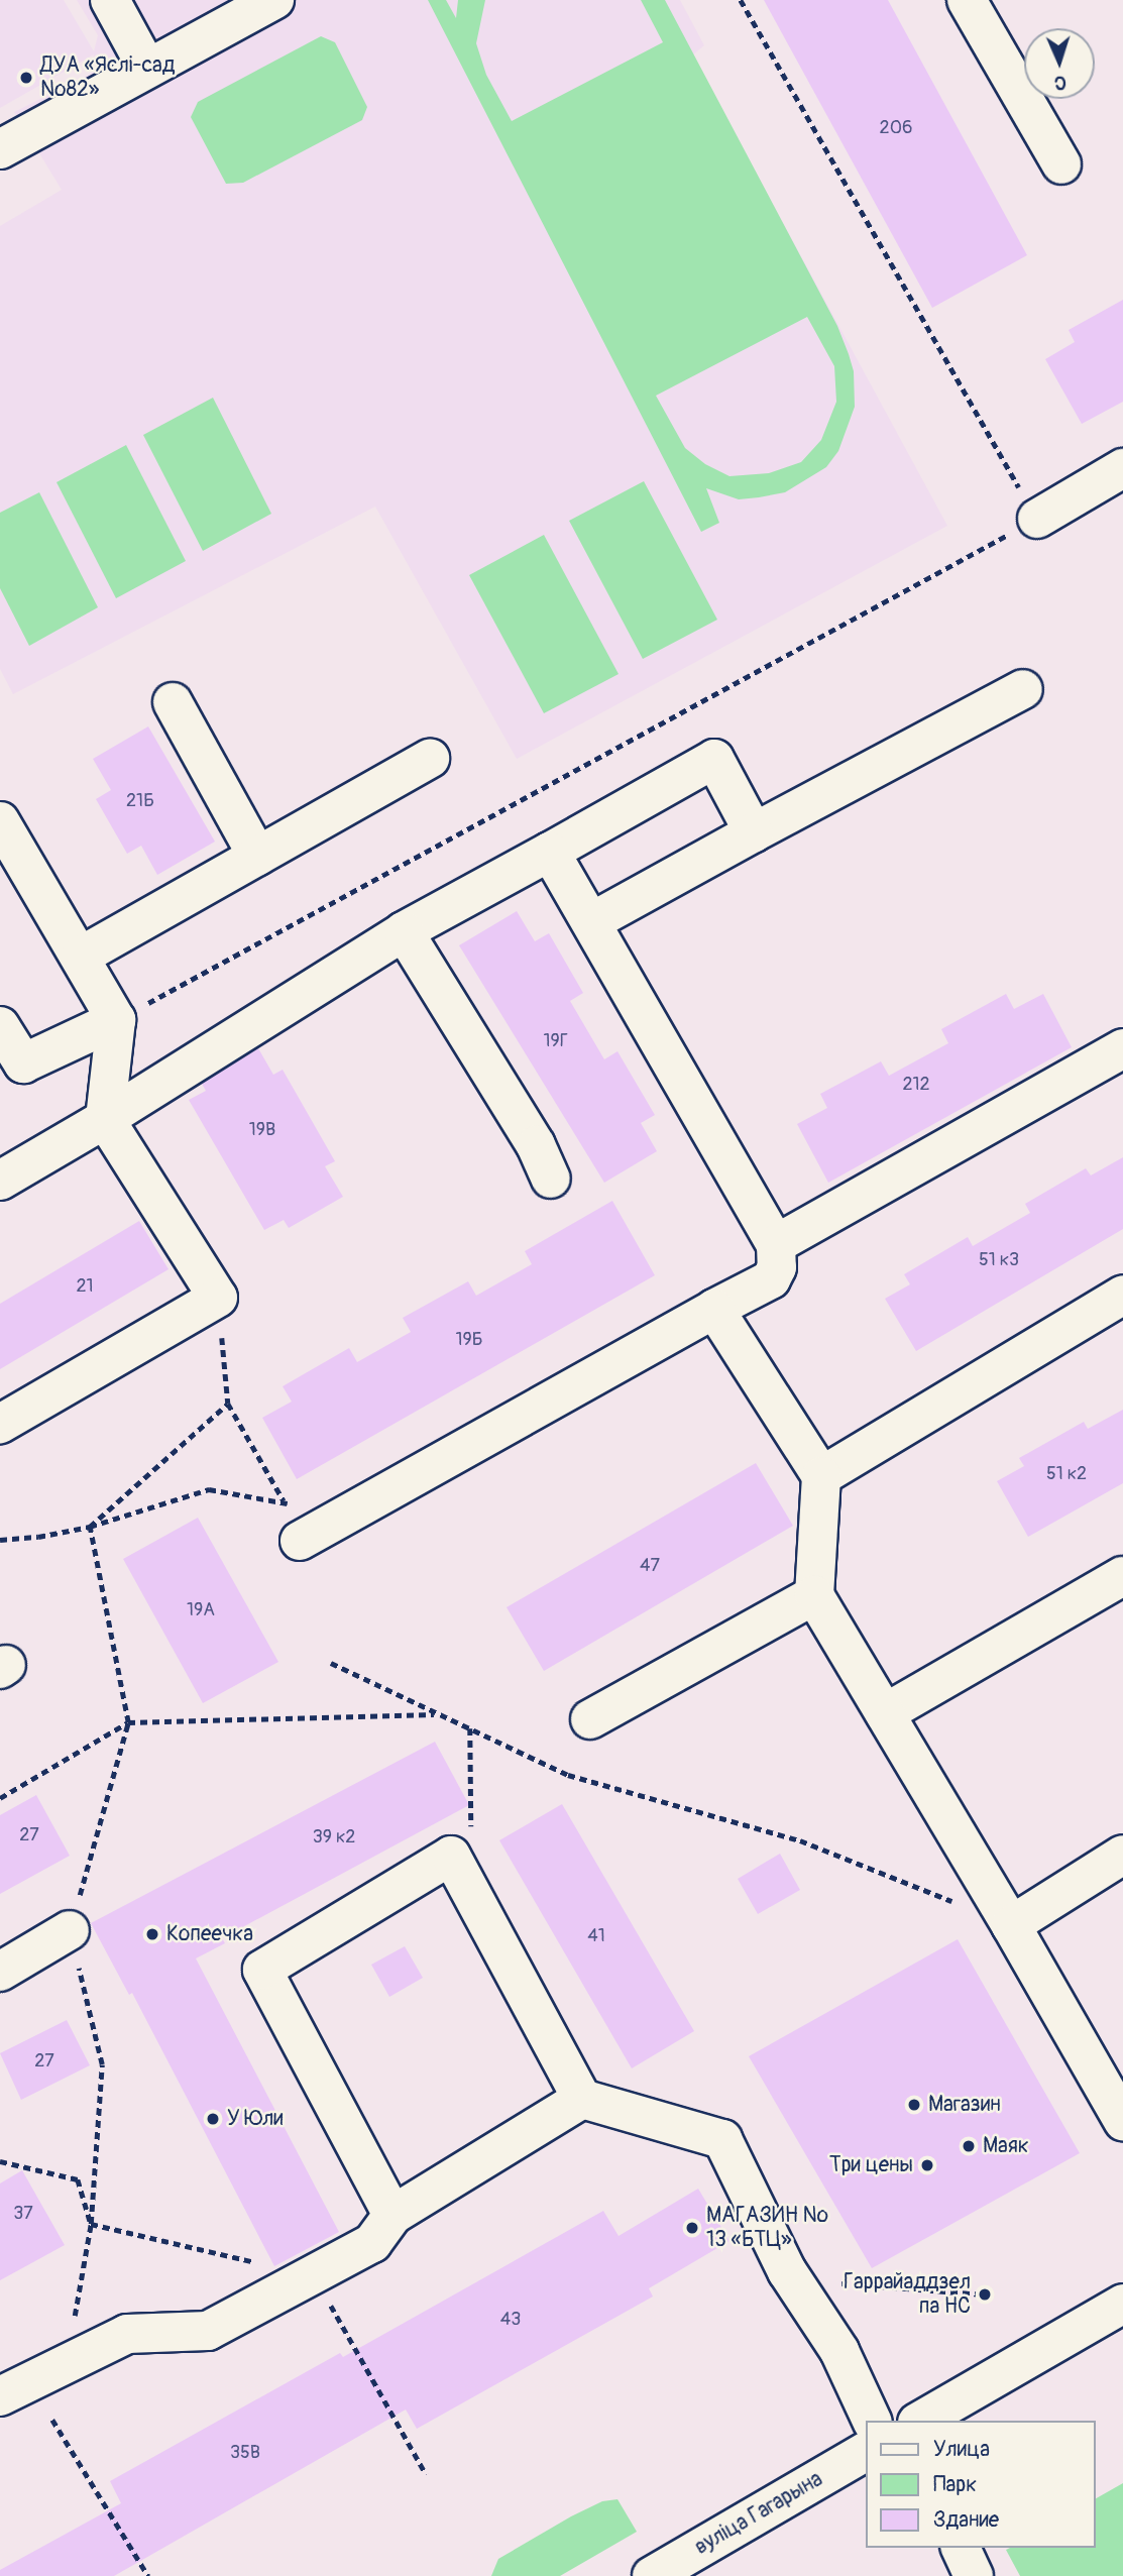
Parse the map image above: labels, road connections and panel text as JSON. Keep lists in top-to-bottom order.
{
  "streets": {
    "main road": ["вуліца Гагарына"]
  },
  "places": [
    "ДУА «Яслі-сад №82»",
    "Копеечка",
    "Магазин",
    "У Юли",
    "Маяк",
    "Три цены",
    "МАГАЗИН № 13 «БТЦ»",
    "Гаррайаддзел па НС"
  ],
  "house_numbers": [
    "206",
    "21Б",
    "19Г",
    "212",
    "19В",
    "51 к3",
    "21",
    "19Б",
    "51 к2",
    "47",
    "19А",
    "27",
    "39 к2",
    "41",
    "27",
    "37",
    "43",
    "35В"
  ],
  "legend": ["Улица", "Парк", "Здание"],
  "north": "bottom"
}
